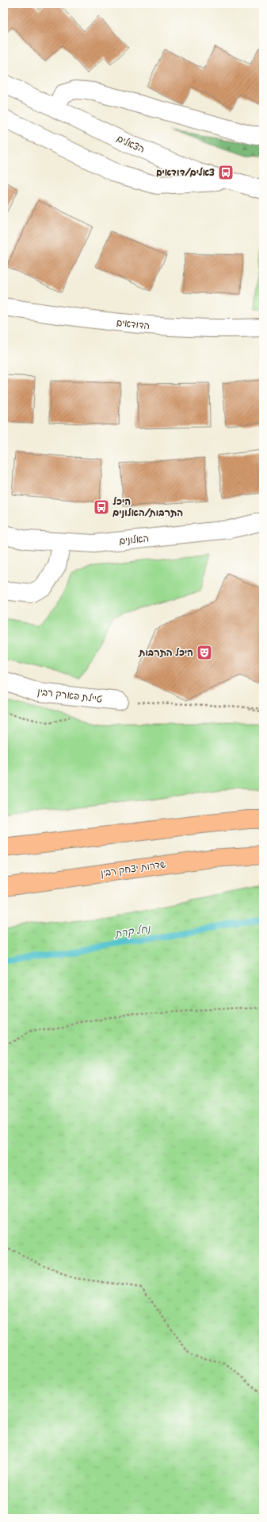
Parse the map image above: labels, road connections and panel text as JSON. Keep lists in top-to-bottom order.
{
  "streets": {
    "main road": ["שדרות יצחק רבין"],
    "street": [
      "הצאלים",
      "הדודאים",
      "האלונים",
      "טיילת פארק רבין"
    ]
  },
  "water": ["נחל קרת"],
  "places": {
    "bus stop": ["צאלים/דודאים", "היכל התרבות/האלונים"],
    "theatre": ["היכל התרבות"]
  }
}
